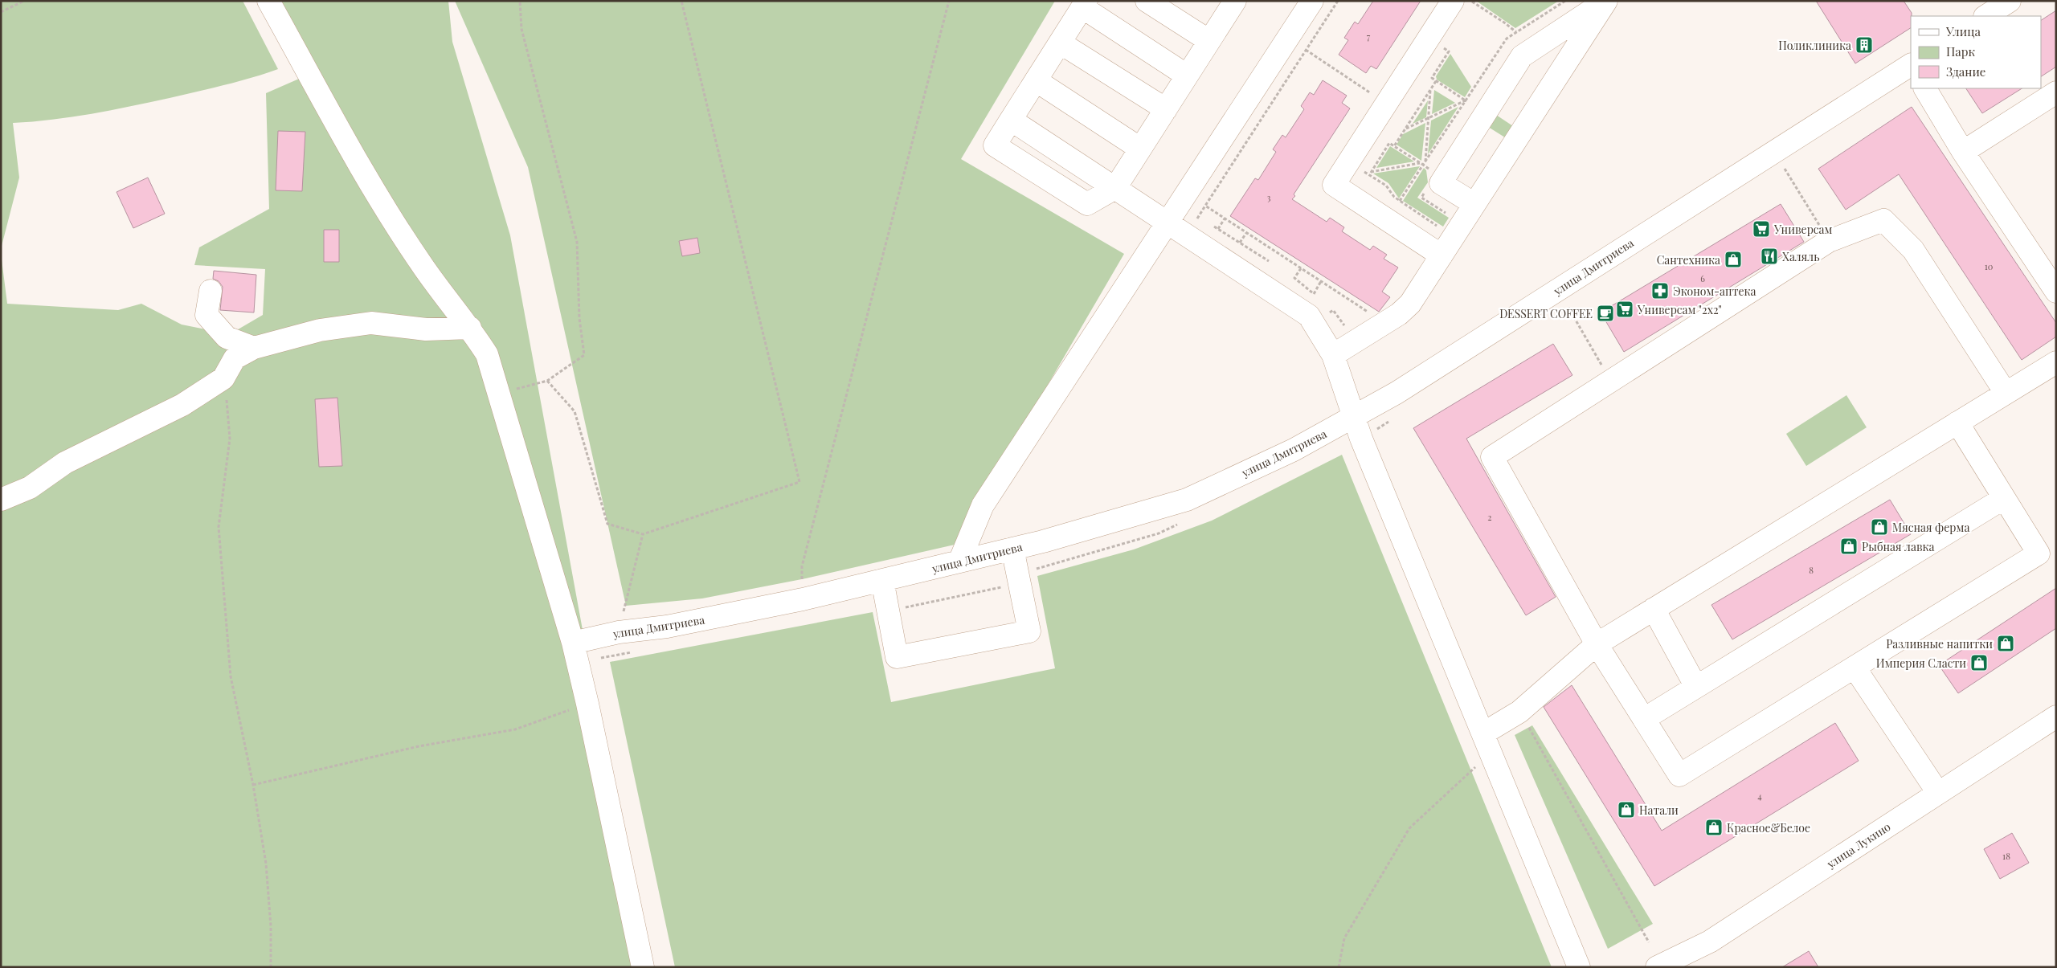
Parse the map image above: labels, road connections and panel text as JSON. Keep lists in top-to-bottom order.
{
  "streets": {
    "street": ["улица Дмитриева", "улица Лукино"]
  },
  "places": {
    "building": ["Поликлиника"],
    "supermarket": ["Универсам", "Универсам \"2x2\""],
    "restaurant": ["Халяль"],
    "shop": [
      "Сантехника",
      "Мясная ферма",
      "Рыбная лавка",
      "Разливные напитки",
      "Империя Сласти",
      "Натали",
      "Красное&Белое"
    ],
    "pharmacy": ["Эконом-аптека"],
    "cafe": ["DESSERT COFFEE"]
  },
  "house_numbers": [
    "7",
    "3",
    "10",
    "6",
    "2",
    "8",
    "4",
    "18"
  ],
  "legend": ["Улица", "Парк", "Здание"]
}
